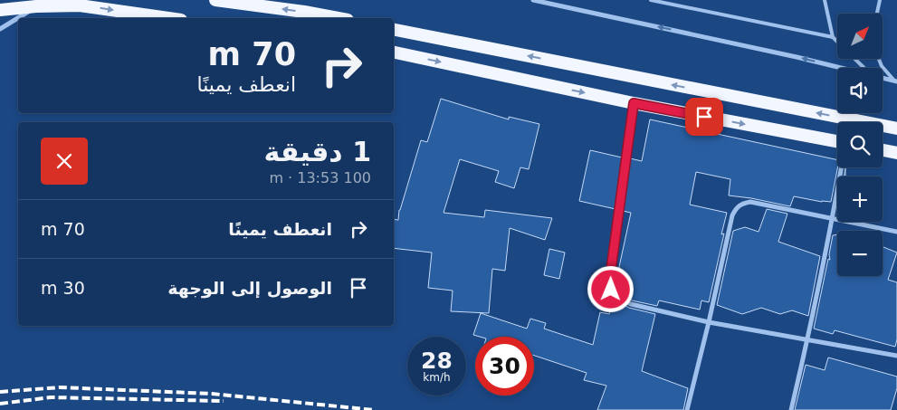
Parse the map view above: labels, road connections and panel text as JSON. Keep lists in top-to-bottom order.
{
  "north": "top right",
  "page": {
    "map_buttons": ["+", "−"],
    "turn": ["70 m", "انعطف يمينًا"],
    "heading": ["1 دقيقة", "100 m · 13:53"],
    "list": [
      {
        "name": "انعطف يمينًا",
        "value": "70 m"
      },
      {
        "name": "الوصول إلى الوجهة",
        "value": "30 m"
      }
    ],
    "speed": "28 km/h",
    "limit": "30"
  }
}
